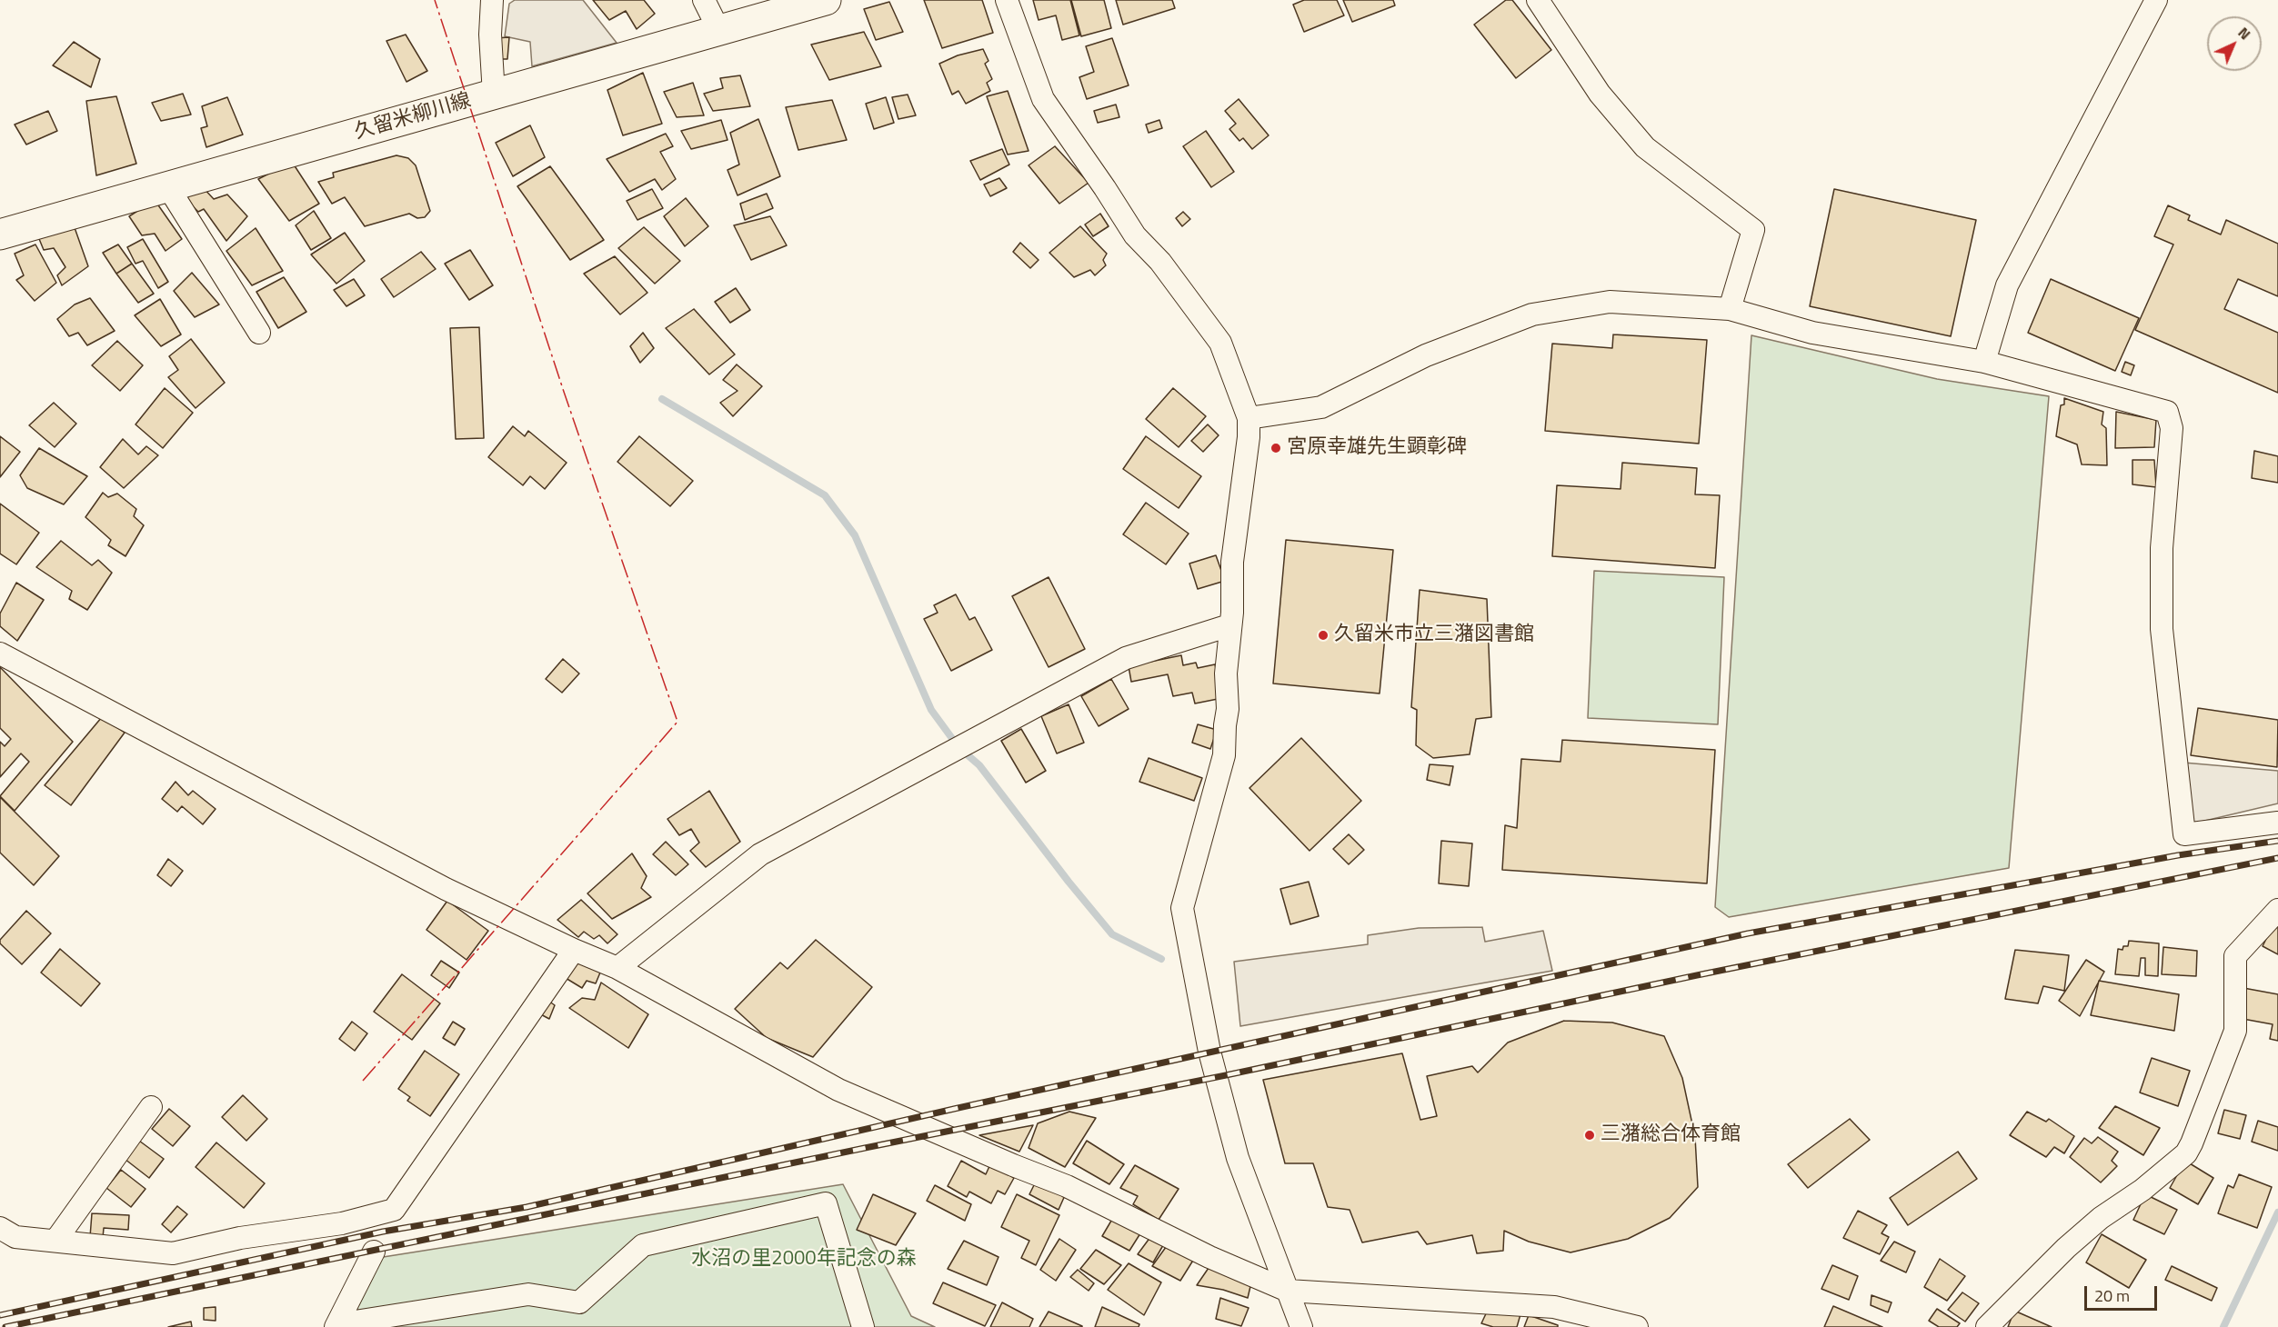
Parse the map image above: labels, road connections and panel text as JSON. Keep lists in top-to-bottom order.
{
  "streets": {
    "main road": ["久留米柳川線"]
  },
  "parks": ["水沼の里2000年記念の森"],
  "places": ["宮原幸雄先生顕彰碑", "久留米市立三潴図書館", "三潴総合体育館"],
  "scale_bar": "20 m",
  "north": "top right"
}
